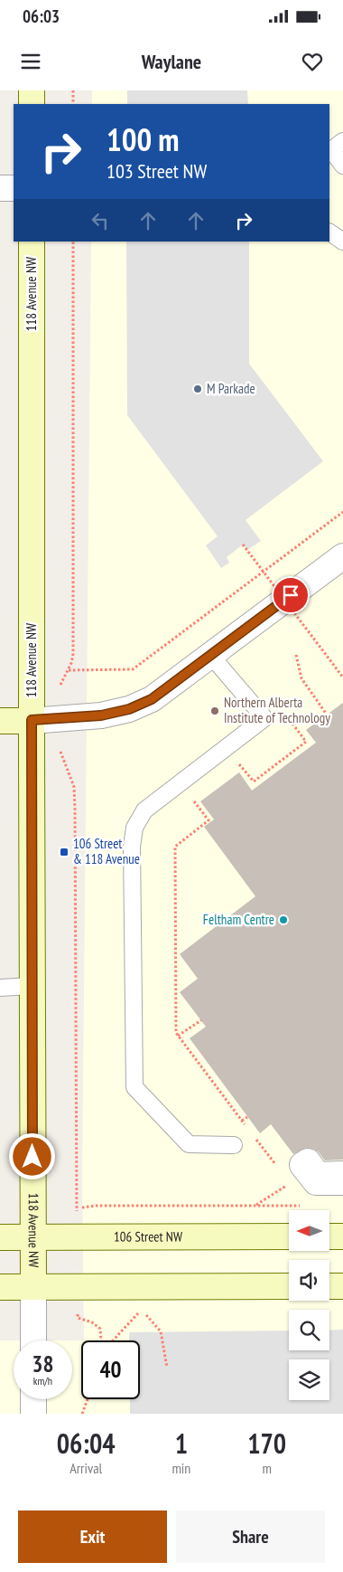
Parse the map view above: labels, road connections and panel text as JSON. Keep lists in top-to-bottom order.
{
  "streets": {
    "street": ["118 Avenue NW", "106 Street NW"]
  },
  "crossings": [
    ["118 Avenue NW", "106 Street NW"]
  ],
  "places": {
    "other": ["M Parkade", "Northern Alberta Institute of Technology", "Feltham Centre"],
    "transit": ["106 Street & 118 Avenue"]
  },
  "north": "left",
  "page": {
    "status": "06:03",
    "header": "Waylane",
    "turn": ["100 m", "103 Street NW"],
    "speed": "38 km/h",
    "limit": "40",
    "eta": [
      "06:04",
      "Arrival",
      "1",
      "min",
      "170",
      "m"
    ],
    "buttons": ["Exit", "Share"]
  }
}
